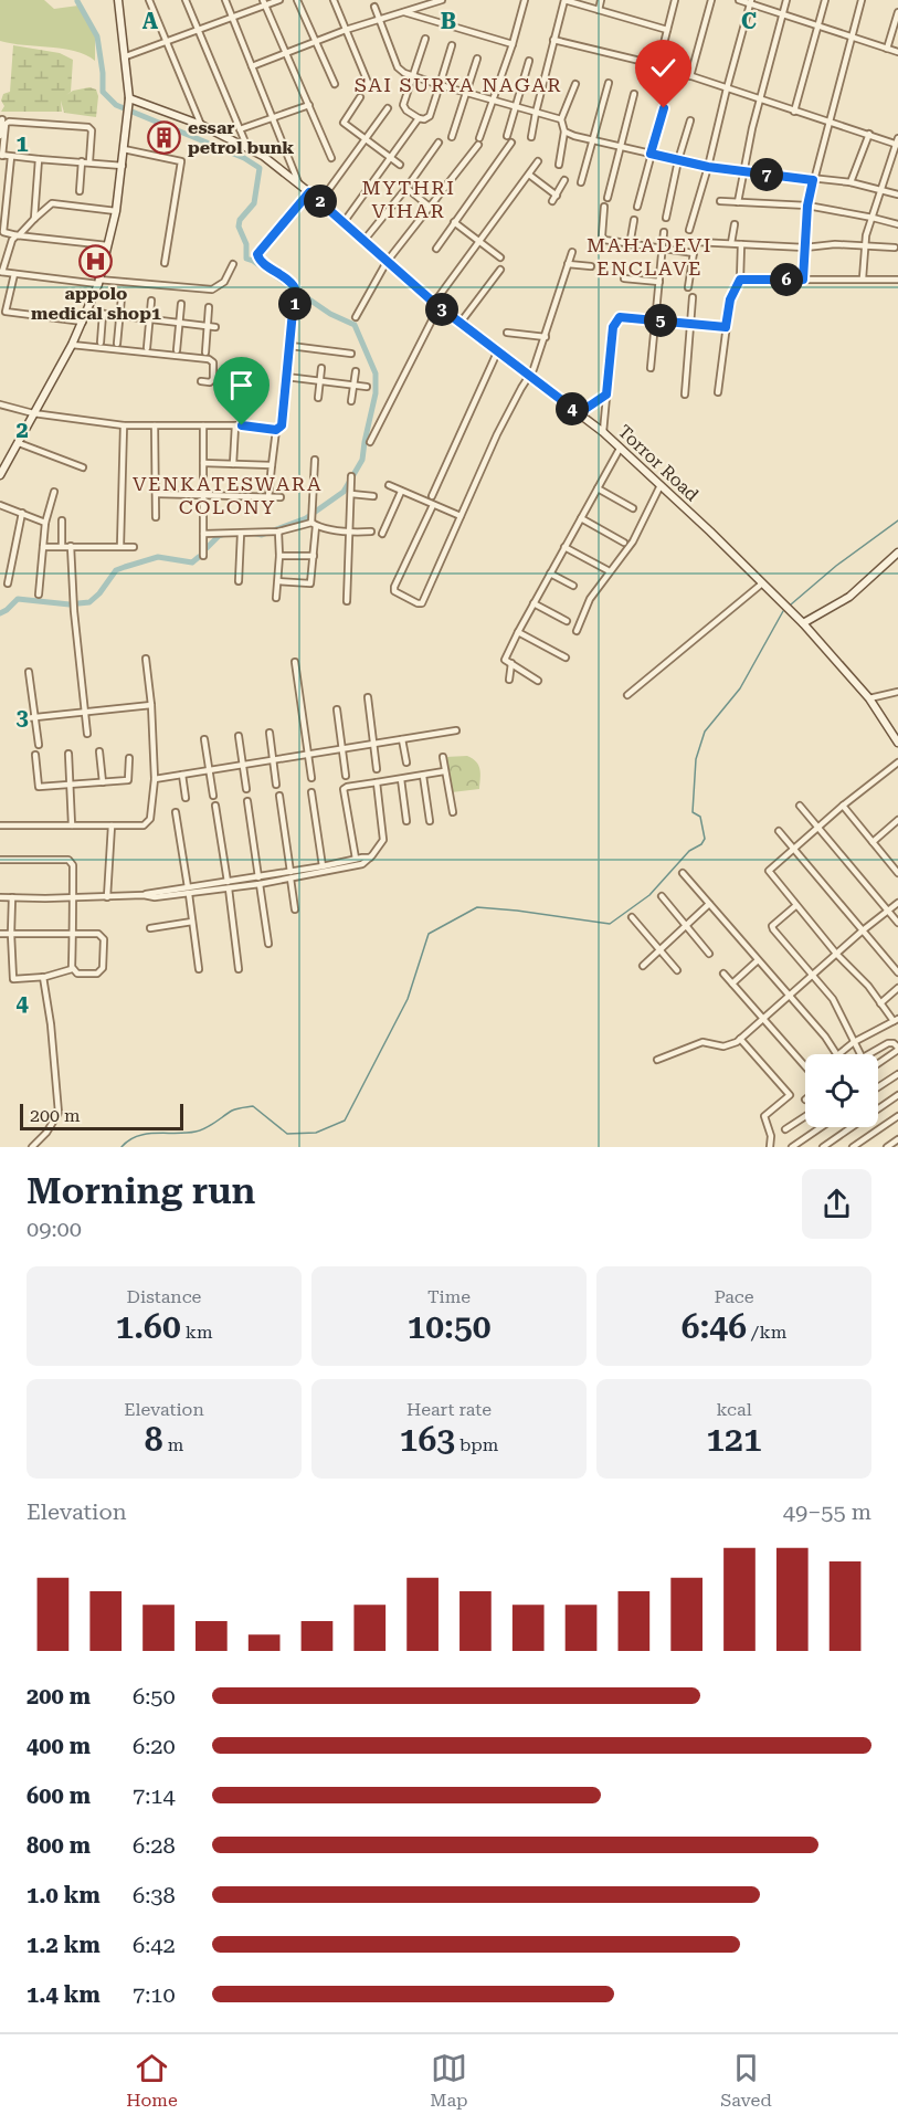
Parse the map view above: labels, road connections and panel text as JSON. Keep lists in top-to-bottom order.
{
  "streets": {
    "street": ["Torror Road"]
  },
  "districts": [
    "SAI SURYA NAGAR",
    "MYTHRI VIHAR",
    "MAHADEVI ENCLAVE",
    "VENKATESWARA COLONY"
  ],
  "places": {
    "building": ["essar petrol bunk"],
    "hospital": ["appolo medical shop1"]
  },
  "scale_bar": "200 m",
  "page": {
    "pins": [
      "7",
      "2",
      "6",
      "1",
      "3",
      "5",
      "4"
    ],
    "scale": "200 m",
    "heading": ["Morning run", "09:00"],
    "stats": [
      ["Distance", "1.60 km"],
      ["Time", "10:50"],
      ["Pace", "6:46 /km"],
      ["Elevation", "8 m"],
      ["Heart rate", "163 bpm"],
      ["kcal", "121"]
    ],
    "chart": ["Elevation", "49–55 m"],
    "list": [
      {
        "name": "200 m",
        "note": "6:50"
      },
      {
        "name": "400 m",
        "note": "6:20"
      },
      {
        "name": "600 m",
        "note": "7:14"
      },
      {
        "name": "800 m",
        "note": "6:28"
      },
      {
        "name": "1.0 km",
        "note": "6:38"
      },
      {
        "name": "1.2 km",
        "note": "6:42"
      },
      {
        "name": "1.4 km",
        "note": "7:10"
      }
    ],
    "tabs": ["Home", "Map", "Saved"]
  },
  "grid": {
    "columns": ["A", "B", "C"],
    "rows": [
      "1",
      "2",
      "3",
      "4"
    ]
  }
}
